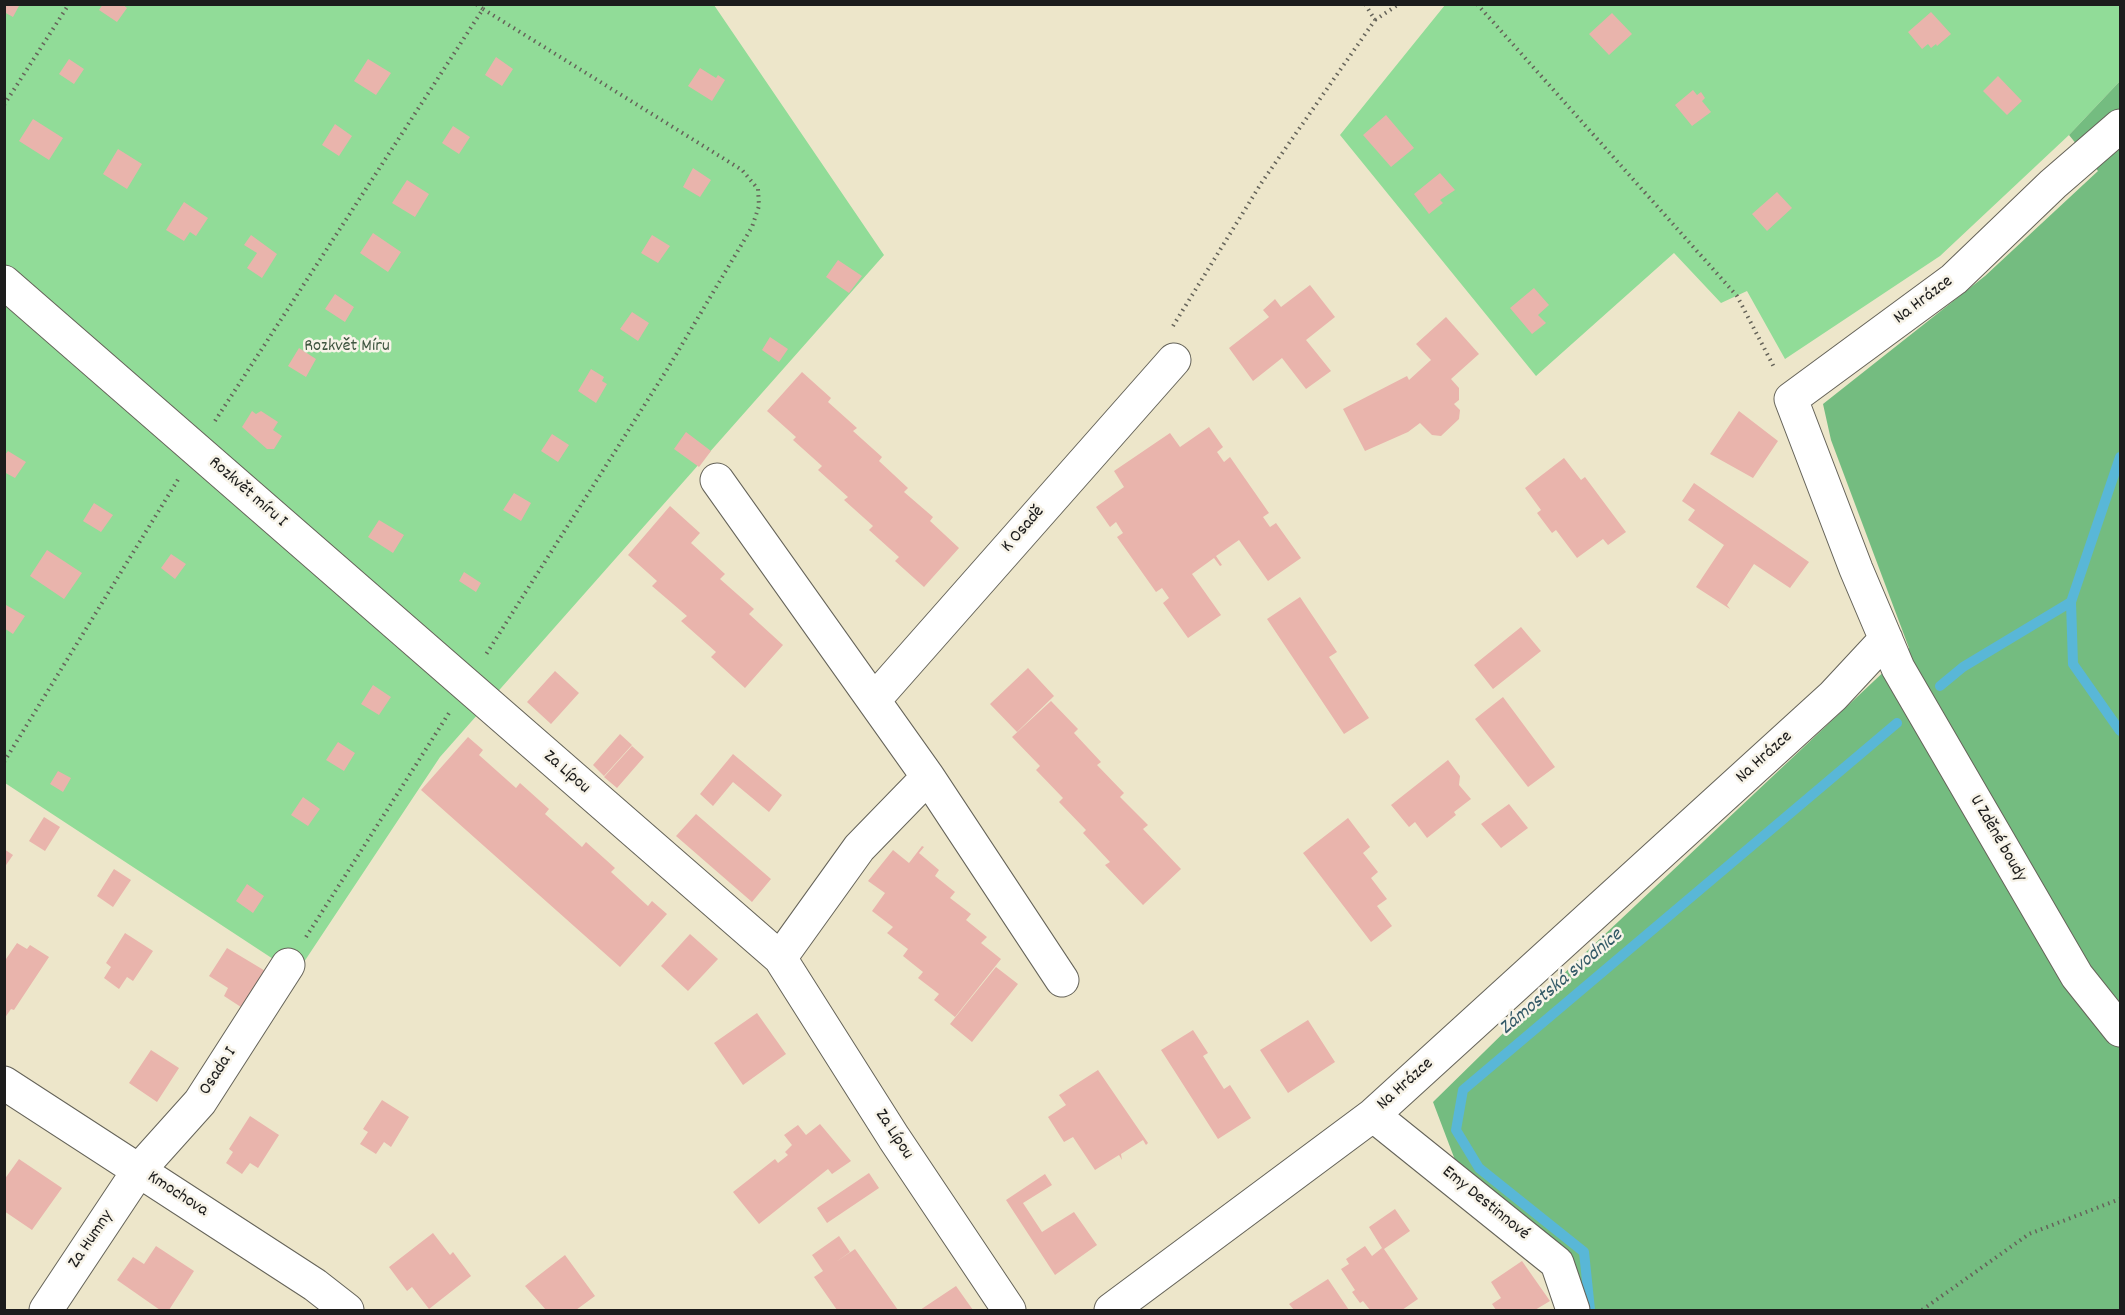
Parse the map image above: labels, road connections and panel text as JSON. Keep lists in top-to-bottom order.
{
  "streets": {
    "street": [
      "Na Hrázce",
      "Rozkvět míru I",
      "K Osadě",
      "Za Lípou",
      "U Zděné boudy",
      "Osada I",
      "Kmochova",
      "Emy Destinnové",
      "Za Humny"
    ]
  },
  "crossings": [
    ["Na Hrázce", "U Zděné boudy"],
    ["Na Hrázce", "Emy Destinnové"],
    ["Rozkvět míru I", "Za Lípou"],
    ["Osada I", "Kmochova"],
    ["Osada I", "Za Humny"],
    ["Kmochova", "Za Humny"]
  ],
  "water": ["Zámostská svodnice"],
  "parks": ["Rozkvět Míru"]
}
